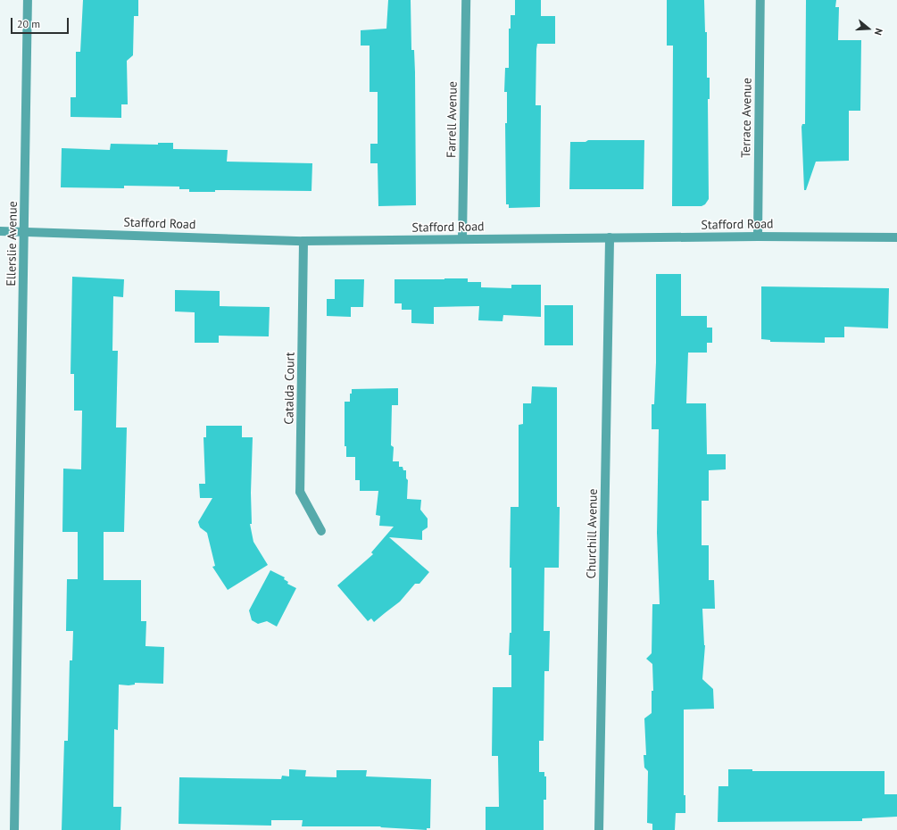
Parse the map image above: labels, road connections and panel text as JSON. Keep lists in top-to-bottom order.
{
  "streets": {
    "street": [
      "Terrace Avenue",
      "Farrell Avenue",
      "Stafford Road",
      "Ellerslie Avenue",
      "Catalda Court",
      "Churchill Avenue"
    ]
  },
  "crossings": [
    ["Terrace Avenue", "Stafford Road"],
    ["Farrell Avenue", "Stafford Road"],
    ["Stafford Road", "Ellerslie Avenue"],
    ["Stafford Road", "Catalda Court"],
    ["Stafford Road", "Churchill Avenue"]
  ],
  "scale_bar": "20 m",
  "north": "right"
}
